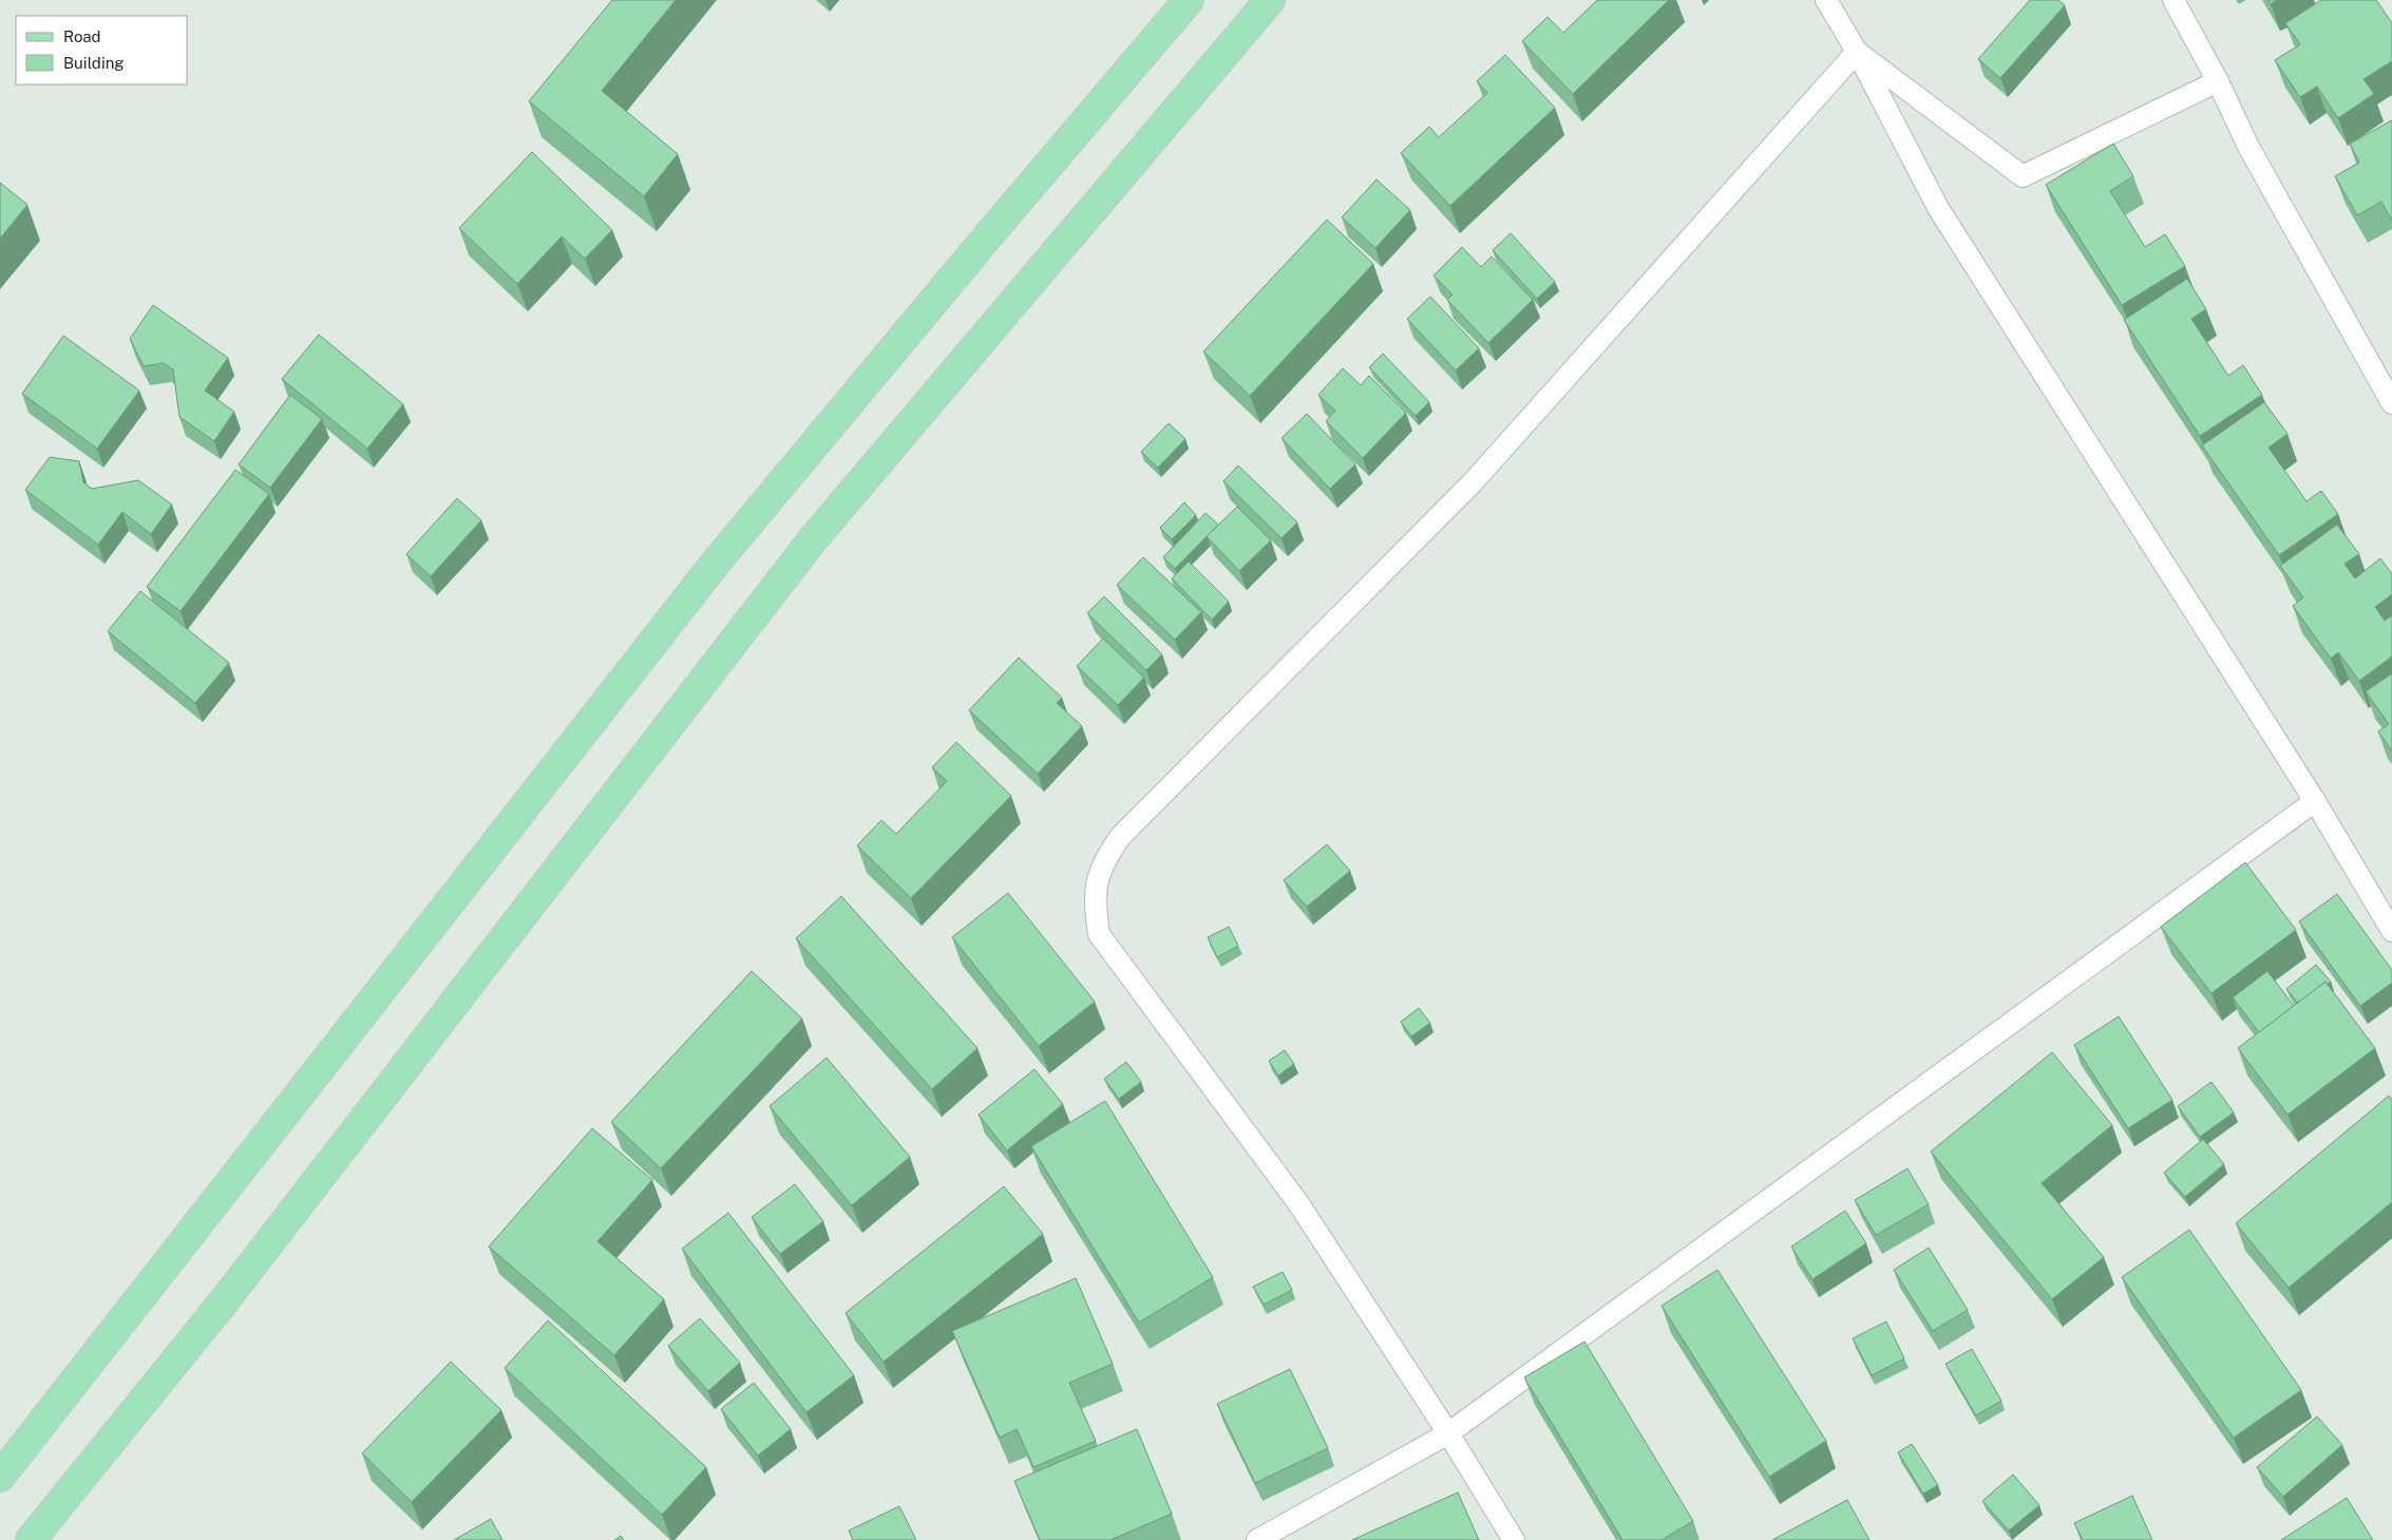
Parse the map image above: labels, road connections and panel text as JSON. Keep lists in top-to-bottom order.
{
  "legend": ["Road", "Building"]
}
